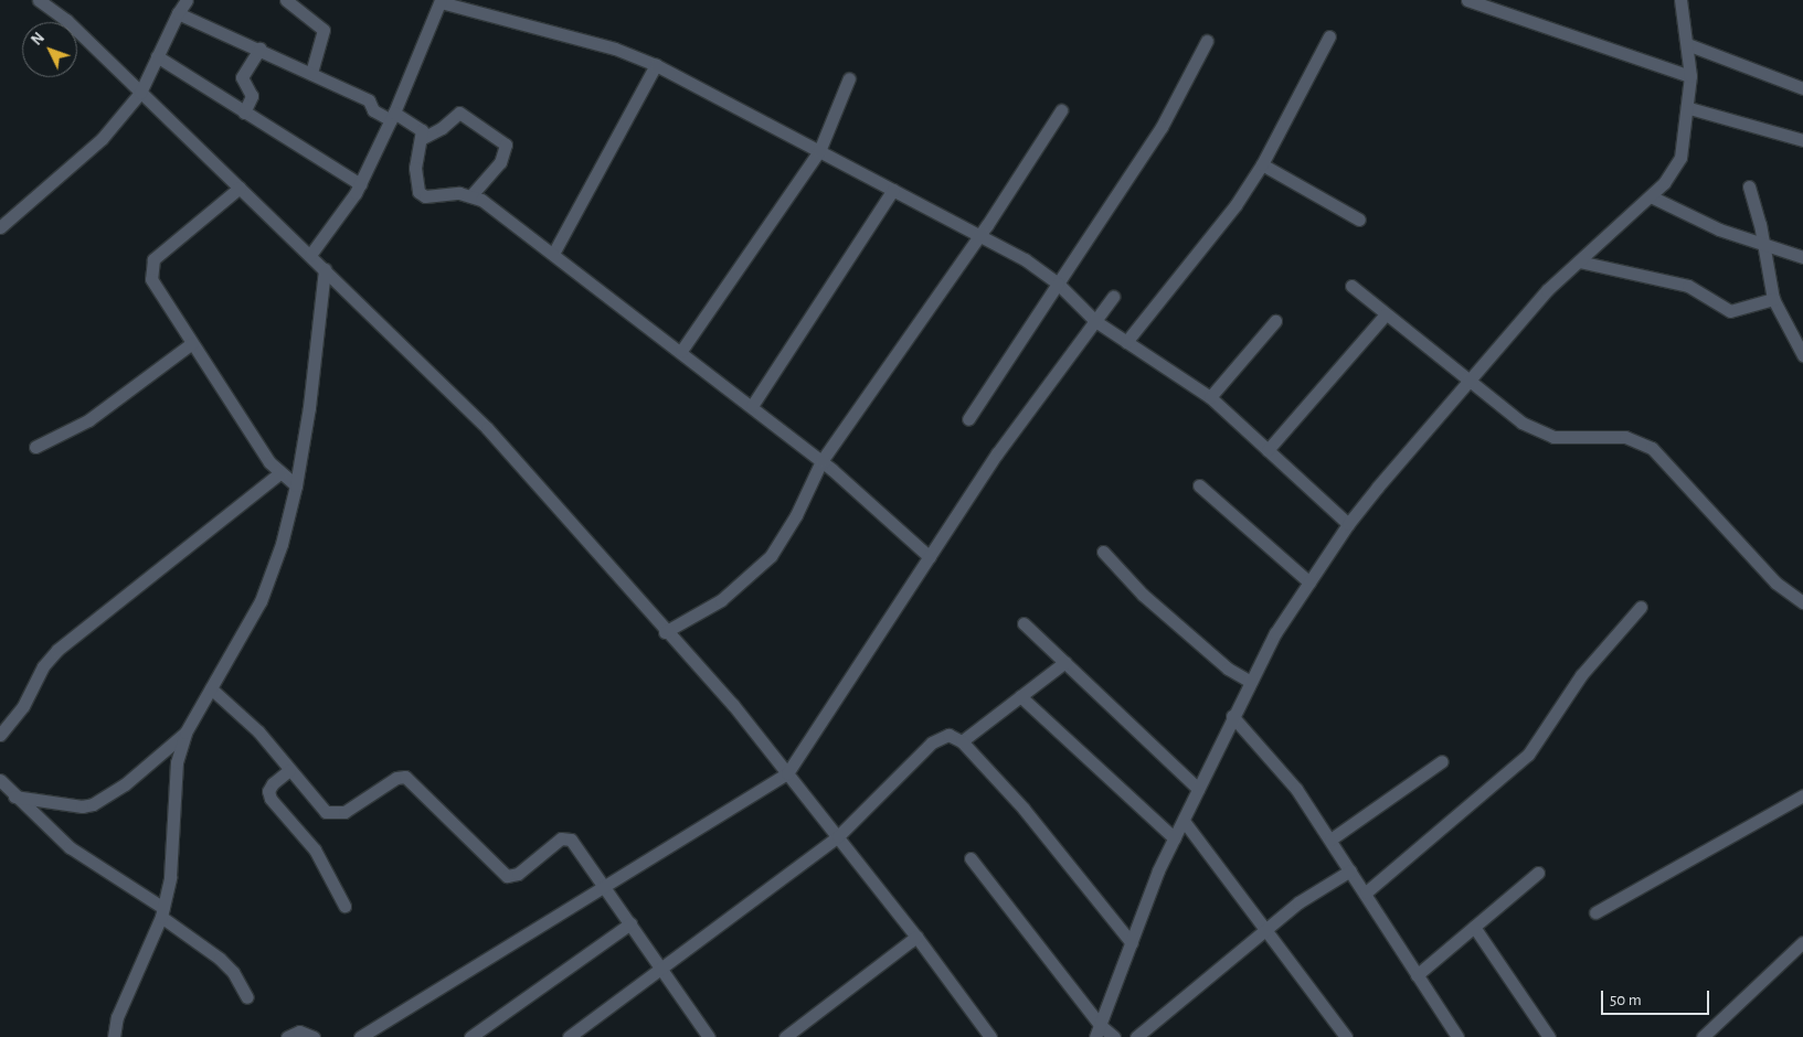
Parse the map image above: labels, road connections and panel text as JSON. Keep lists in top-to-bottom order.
{
  "scale_bar": "50 m",
  "north": "top left"
}
